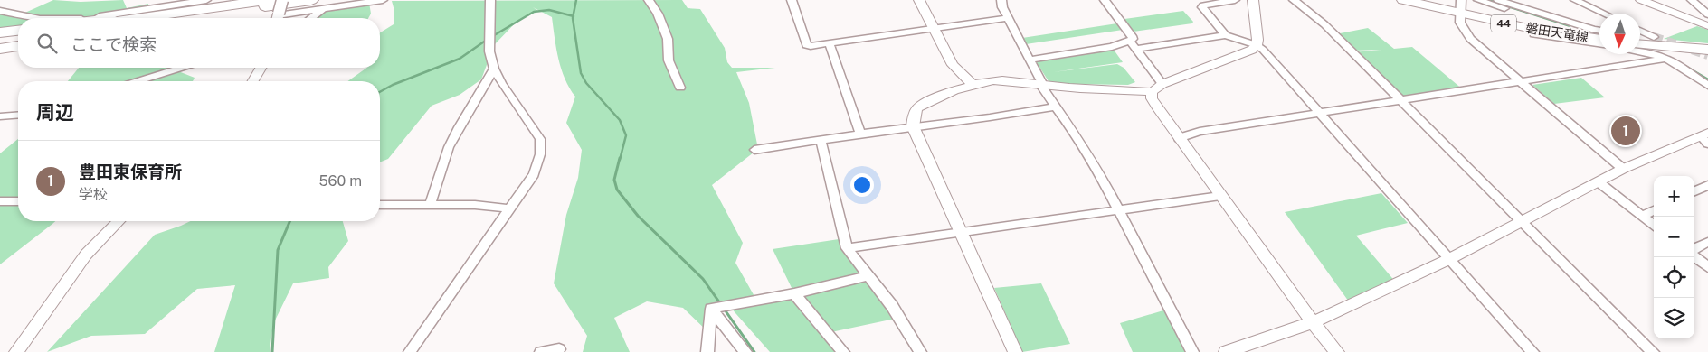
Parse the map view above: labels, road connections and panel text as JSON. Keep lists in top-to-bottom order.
{
  "streets": {
    "main road": ["44", "磐田天竜線"]
  },
  "north": "bottom",
  "page": {
    "search": "ここで検索",
    "heading": "周辺",
    "pins": "1",
    "list": [
      {
        "mark": "1",
        "name": "豊田東保育所",
        "note": "学校",
        "value": "560 m"
      }
    ],
    "map_buttons": ["+", "−"]
  }
}
